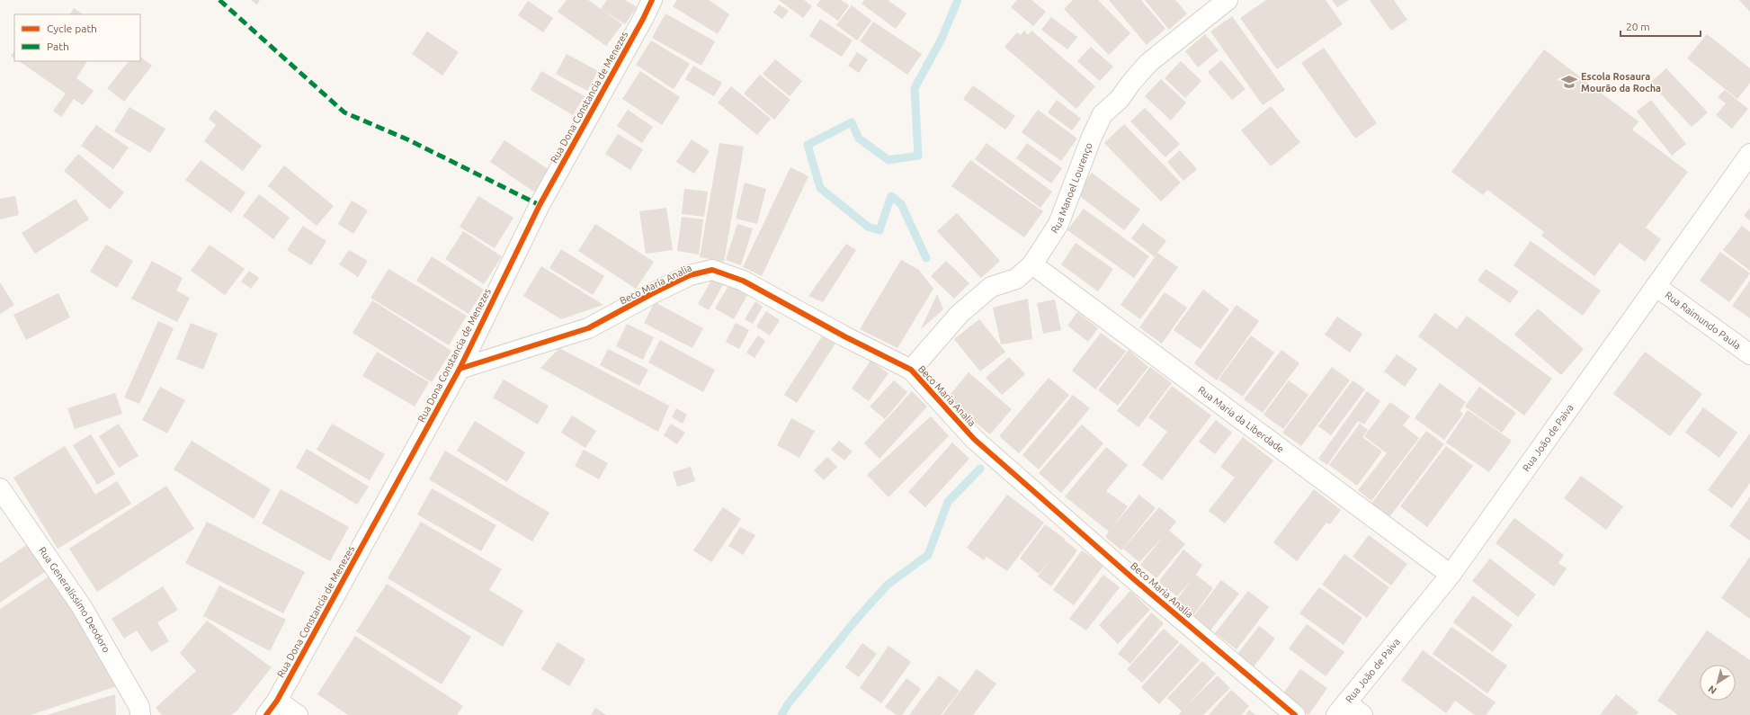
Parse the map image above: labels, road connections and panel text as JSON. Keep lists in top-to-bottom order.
{
  "streets": {
    "street": [
      "Rua Dona Constancia de Menezes",
      "Rua Manoel Lourenço",
      "Beco Maria Analia",
      "Rua Raimundo Paula",
      "Rua Maria da Liberdade",
      "Rua João de Paiva",
      "Rua Generalissimo Deodoro"
    ]
  },
  "crossings": [
    ["Rua Dona Constancia de Menezes", "Beco Maria Analia"],
    ["Rua Manoel Lourenço", "Beco Maria Analia"],
    ["Rua Manoel Lourenço", "Rua Maria da Liberdade"],
    ["Rua Raimundo Paula", "Rua João de Paiva"],
    ["Rua Maria da Liberdade", "Rua João de Paiva"]
  ],
  "places": {
    "school or university": ["Escola Rosaura Mourão da Rocha"]
  },
  "legend": ["Cycle path", "Path"],
  "scale_bar": "20 m",
  "north": "bottom left"
}
